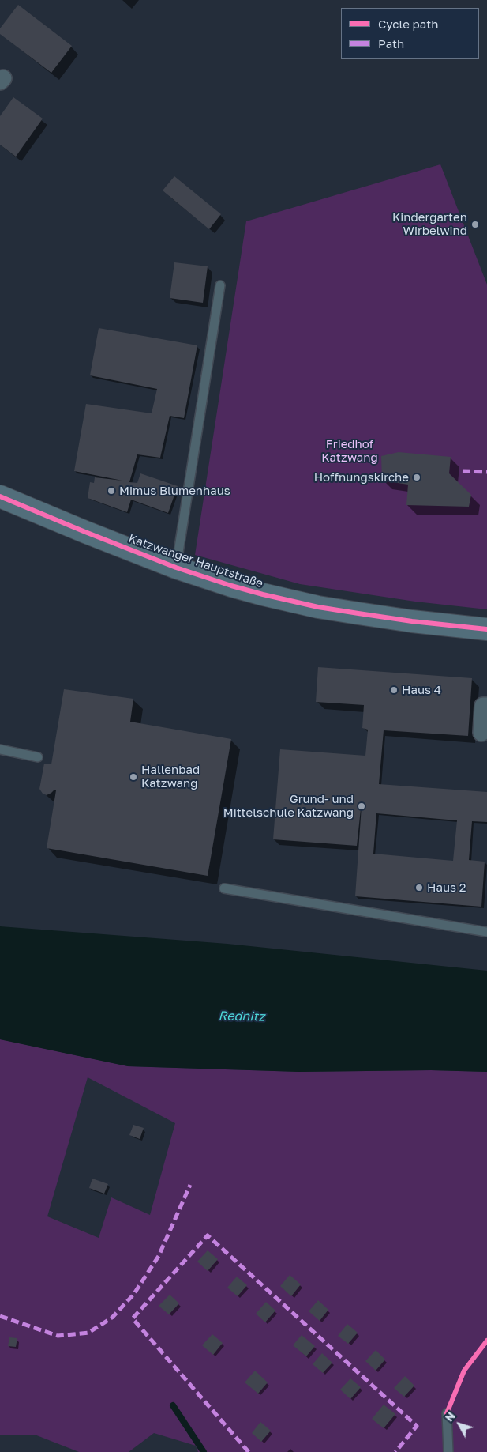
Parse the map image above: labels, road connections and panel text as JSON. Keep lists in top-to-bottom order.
{
  "streets": {
    "main road": ["Katzwanger Hauptstraße"]
  },
  "water": ["Rednitz"],
  "parks": ["Friedhof Katzwang"],
  "places": [
    "Kindergarten Wirbelwind",
    "Hoffnungskirche",
    "Mimus Blumenhaus",
    "Haus 4",
    "Hallenbad Katzwang",
    "Grund- und Mittelschule Katzwang",
    "Haus 2"
  ],
  "legend": ["Cycle path", "Path"],
  "north": "top left"
}
